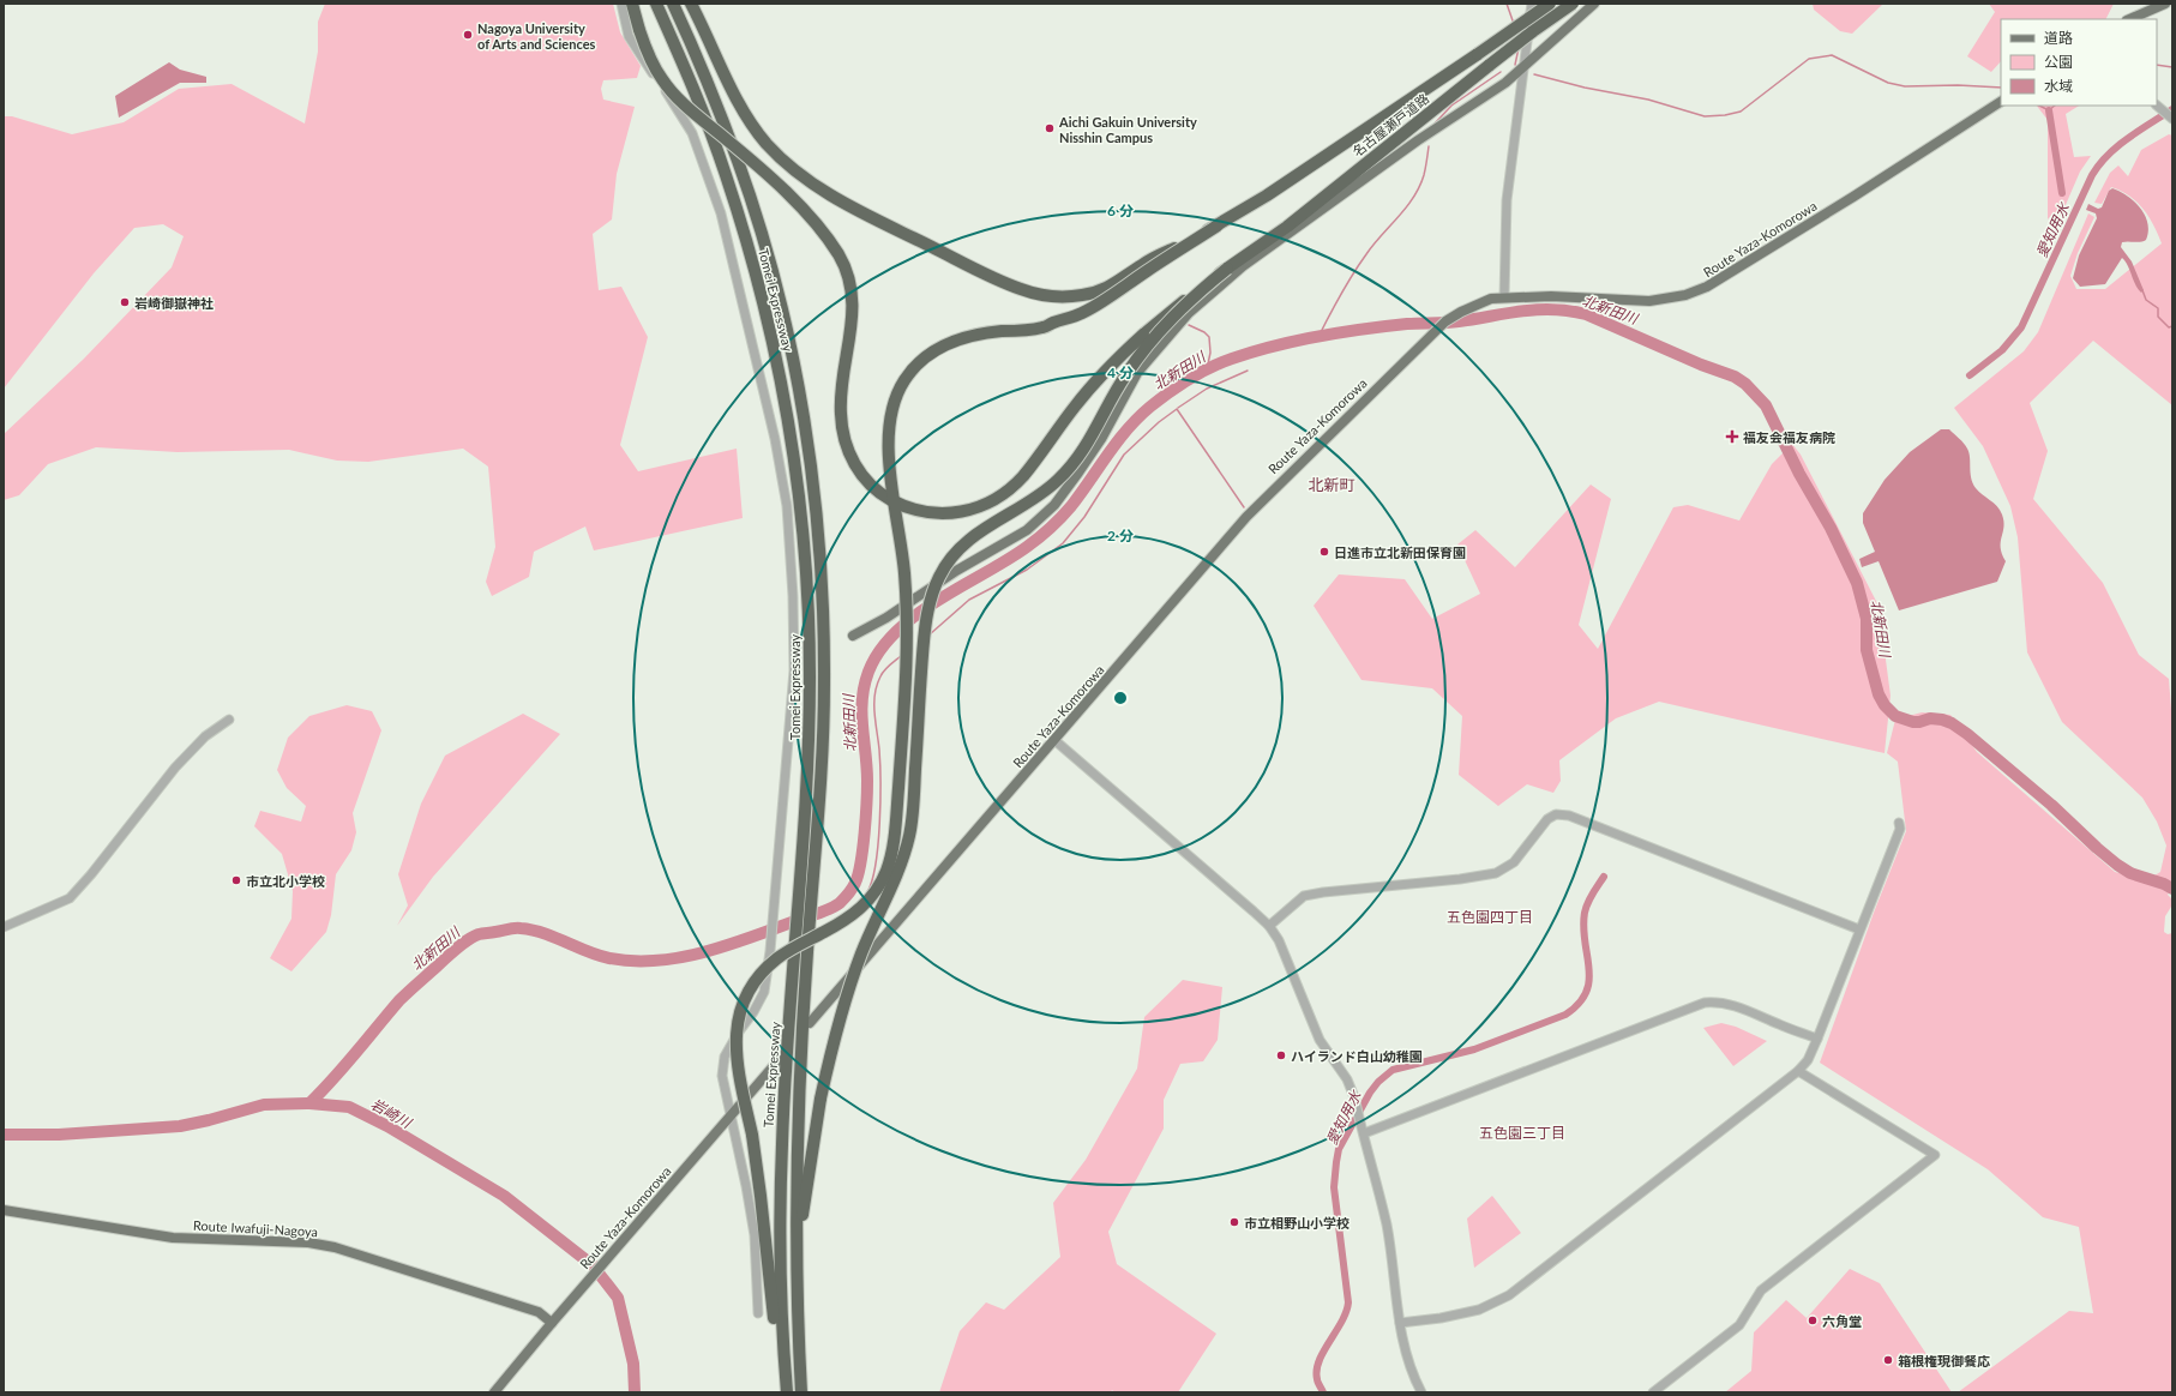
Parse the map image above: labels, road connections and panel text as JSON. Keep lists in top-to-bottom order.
{
  "streets": {
    "highway": ["名古屋瀬戸道路", "Tomei Expressway"],
    "main road": ["Route Yaza-Komorowa", "Route Iwafuji-Nagoya"]
  },
  "crossings": [
    ["Route Yaza-Komorowa", "Route Iwafuji-Nagoya"]
  ],
  "districts": ["北新町", "五色園四丁目", "五色園三丁目"],
  "water": ["愛知用水", "北新田川", "岩崎川"],
  "places": {
    "other": [
      "Nagoya University of Arts and Sciences",
      "Aichi Gakuin University Nisshin Campus",
      "岩崎御嶽神社",
      "日進市立北新田保育園",
      "市立北小学校",
      "ハイランド白山幼稚園",
      "市立相野山小学校",
      "六角堂",
      "箱根権現御餐応"
    ],
    "health": ["福友会福友病院"]
  },
  "legend": ["道路", "公園", "水域"],
  "rings": ["6 分", "4 分", "2 分"]
}
